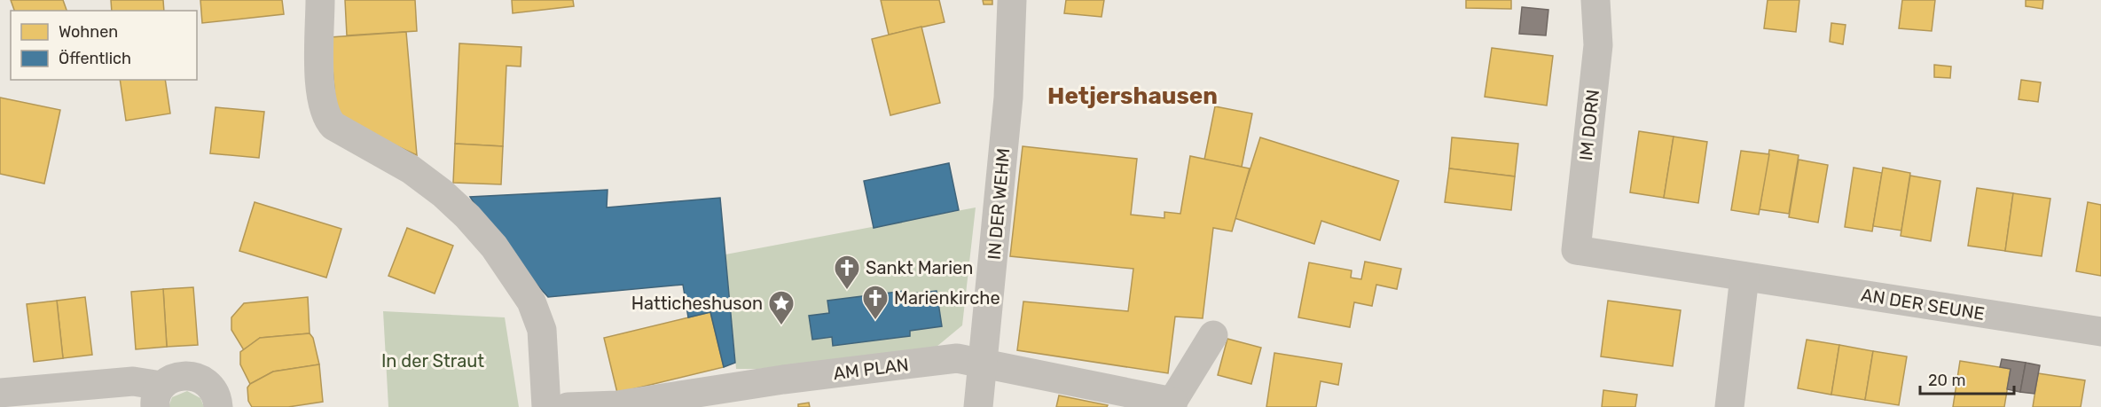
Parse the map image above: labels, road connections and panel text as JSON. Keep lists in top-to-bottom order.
{
  "streets": {
    "street": [
      "IM DORN",
      "IN DER WEHM",
      "AN DER SEUNE",
      "AM PLAN"
    ]
  },
  "crossings": [
    ["IM DORN", "AN DER SEUNE"],
    ["IN DER WEHM", "AM PLAN"]
  ],
  "districts": ["Hetjershausen"],
  "parks": ["In der Straut"],
  "places": {
    "church": ["Sankt Marien", "Marienkirche"],
    "place": ["Hatticheshuson"]
  },
  "legend": ["Wohnen", "Öffentlich"],
  "scale_bar": "20 m"
}
